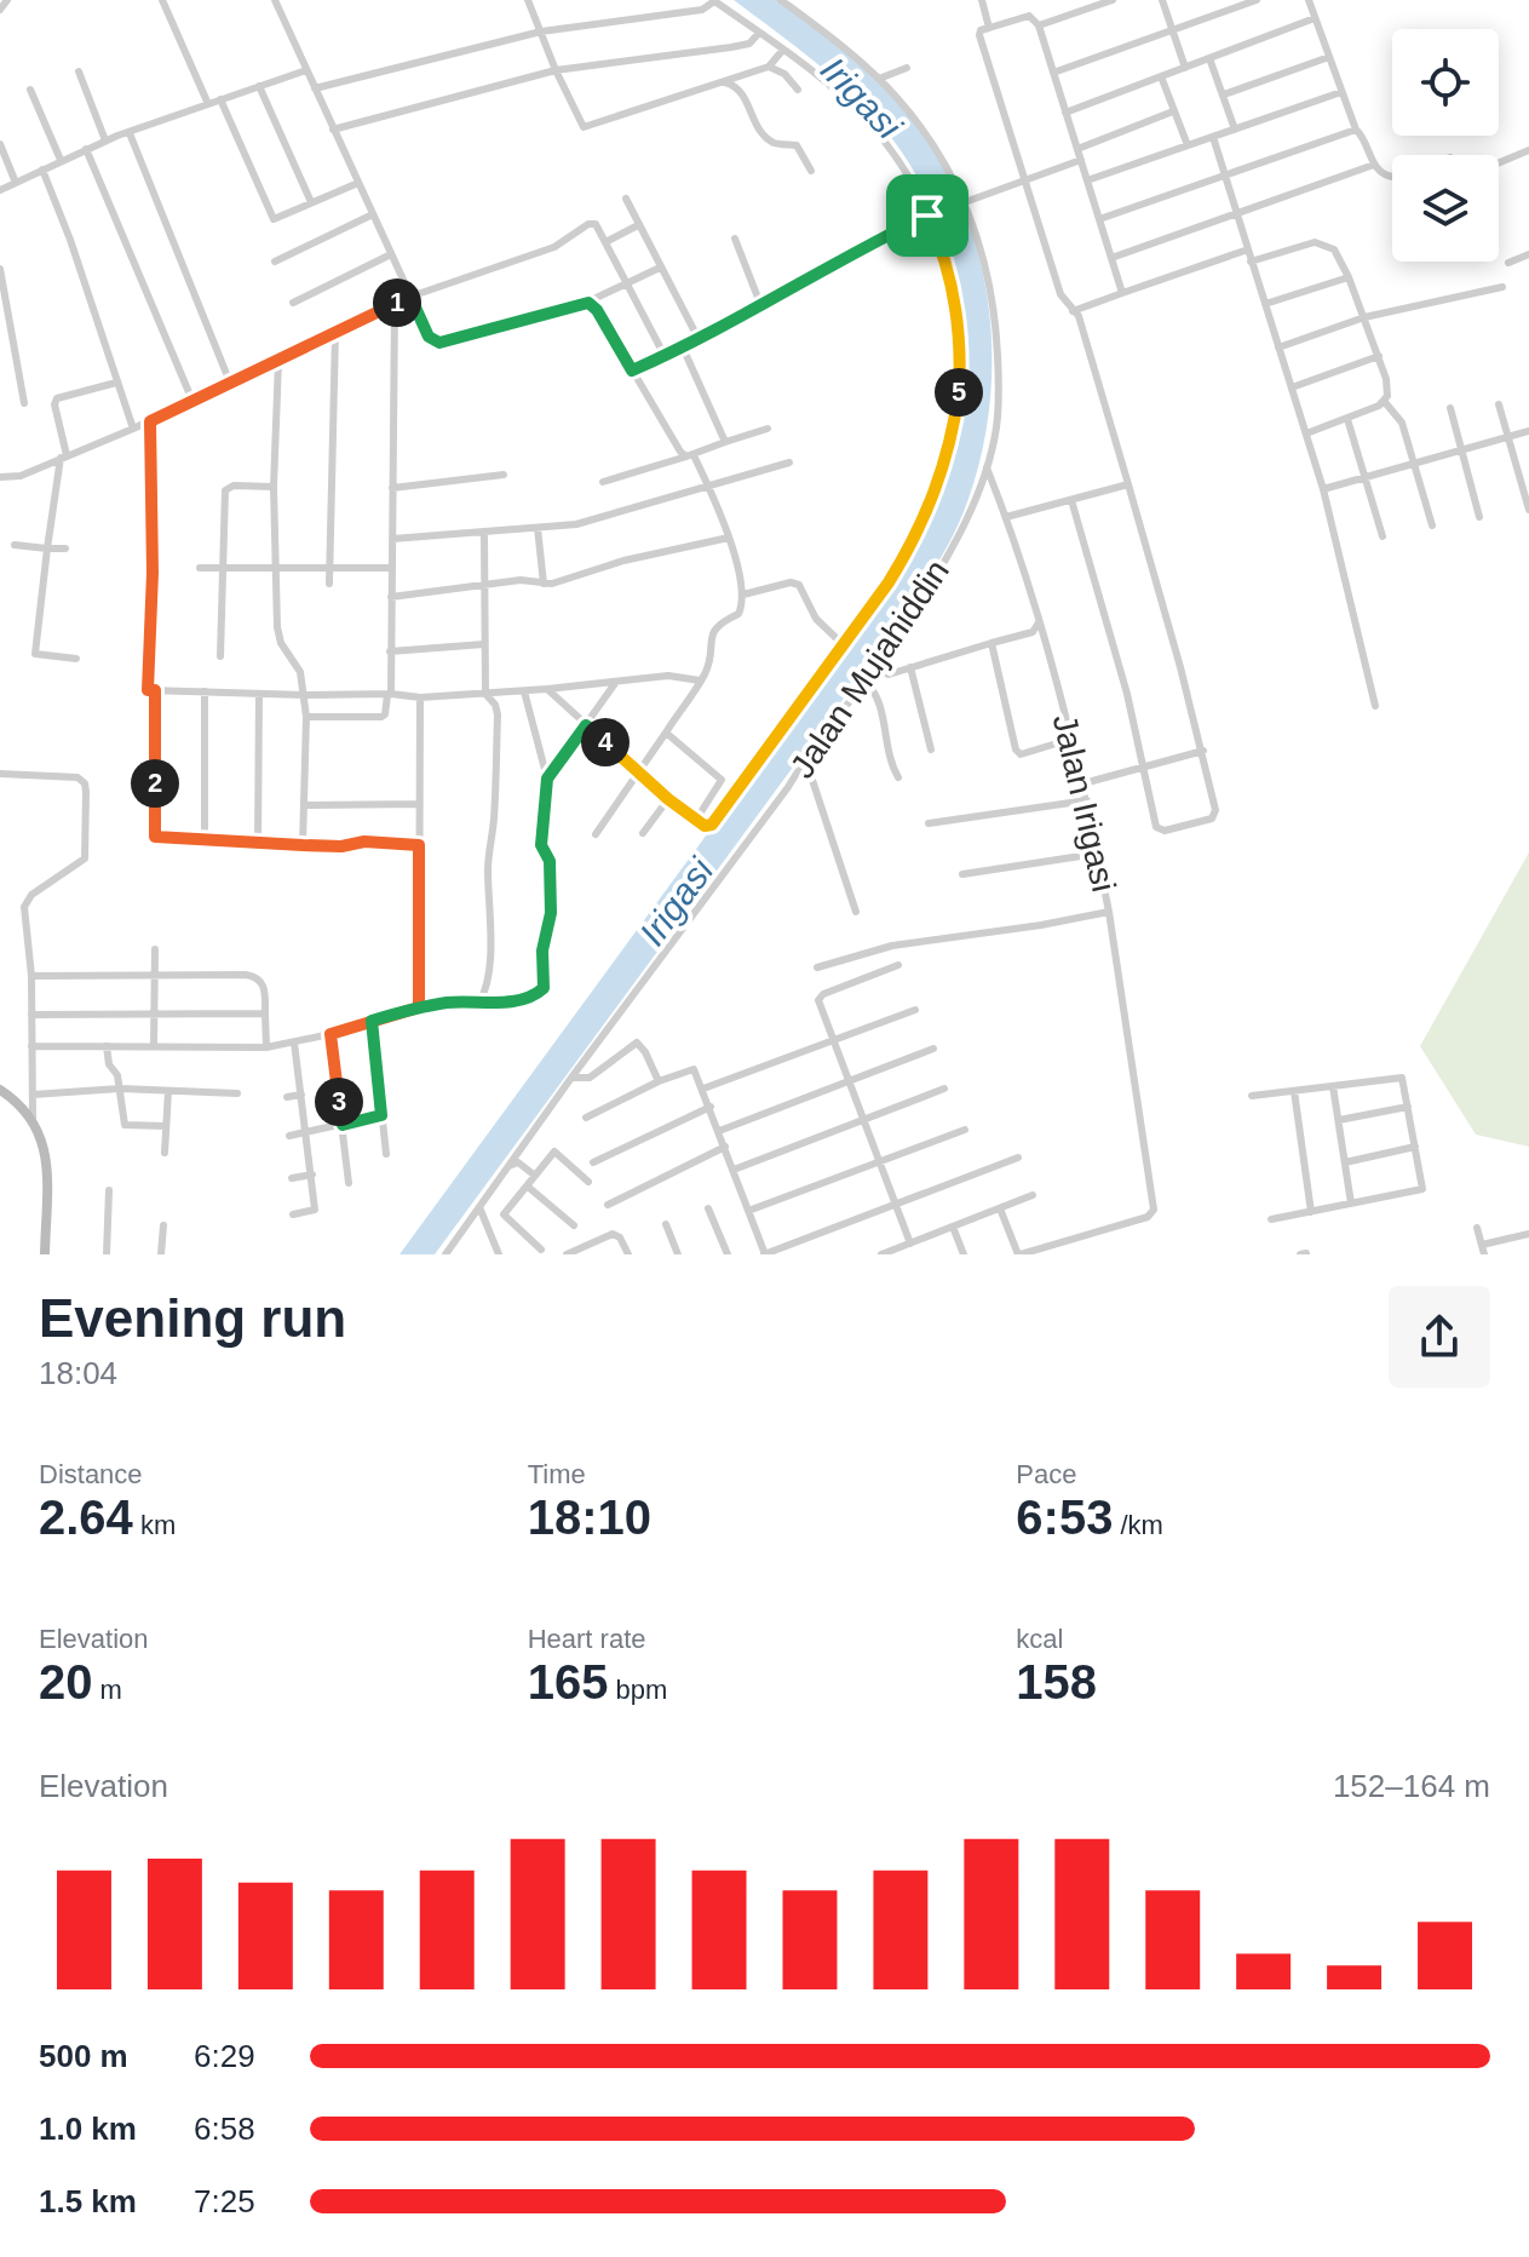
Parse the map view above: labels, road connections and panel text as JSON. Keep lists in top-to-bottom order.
{
  "streets": {
    "street": ["Jalan Mujahiddin", "Jalan Irigasi"]
  },
  "crossings": [
    ["Jalan Mujahiddin", "Jalan Irigasi"]
  ],
  "water": ["Irigasi"],
  "page": {
    "pins": [
      "1",
      "5",
      "4",
      "2",
      "3"
    ],
    "heading": ["Evening run", "18:04"],
    "stats": [
      ["Distance", "2.64 km"],
      ["Time", "18:10"],
      ["Pace", "6:53 /km"],
      ["Elevation", "20 m"],
      ["Heart rate", "165 bpm"],
      ["kcal", "158"]
    ],
    "chart": ["Elevation", "152–164 m"],
    "list": [
      {
        "name": "500 m",
        "note": "6:29"
      },
      {
        "name": "1.0 km",
        "note": "6:58"
      },
      {
        "name": "1.5 km",
        "note": "7:25"
      }
    ]
  }
}
